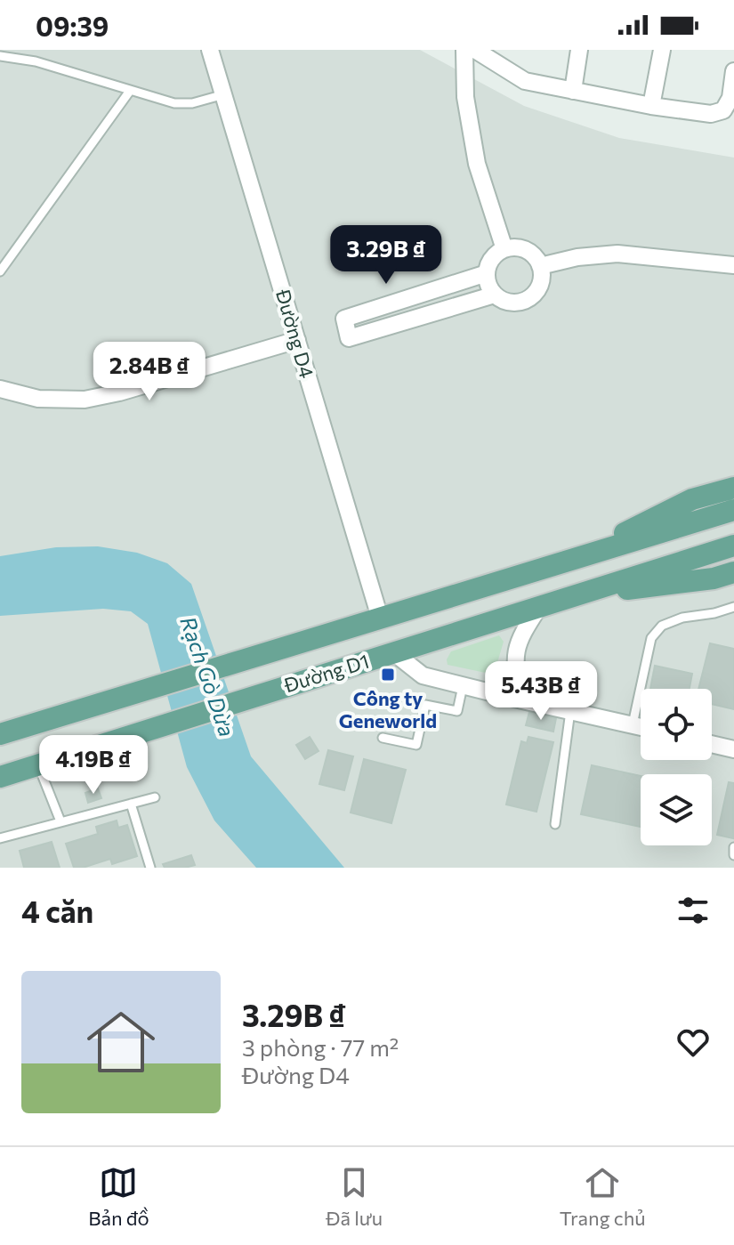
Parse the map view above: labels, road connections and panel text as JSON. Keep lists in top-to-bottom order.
{
  "streets": {
    "main road": ["Đường D1"],
    "street": ["Đường D4"]
  },
  "crossings": [
    ["Đường D4", "Đường D1"]
  ],
  "water": ["Rạch Gò Dừa"],
  "places": {
    "transit": ["Công ty Geneworld"]
  },
  "page": {
    "status": "09:39",
    "price": [
      "3.29B ₫",
      "2.84B ₫",
      "5.43B ₫",
      "4.19B ₫"
    ],
    "heading": "4 căn",
    "list": [
      {
        "name": "3.29B ₫",
        "note": "3 phòng · 77 m² · Đường D4"
      }
    ],
    "tabs": ["Bản đồ", "Đã lưu", "Trang chủ"]
  }
}
